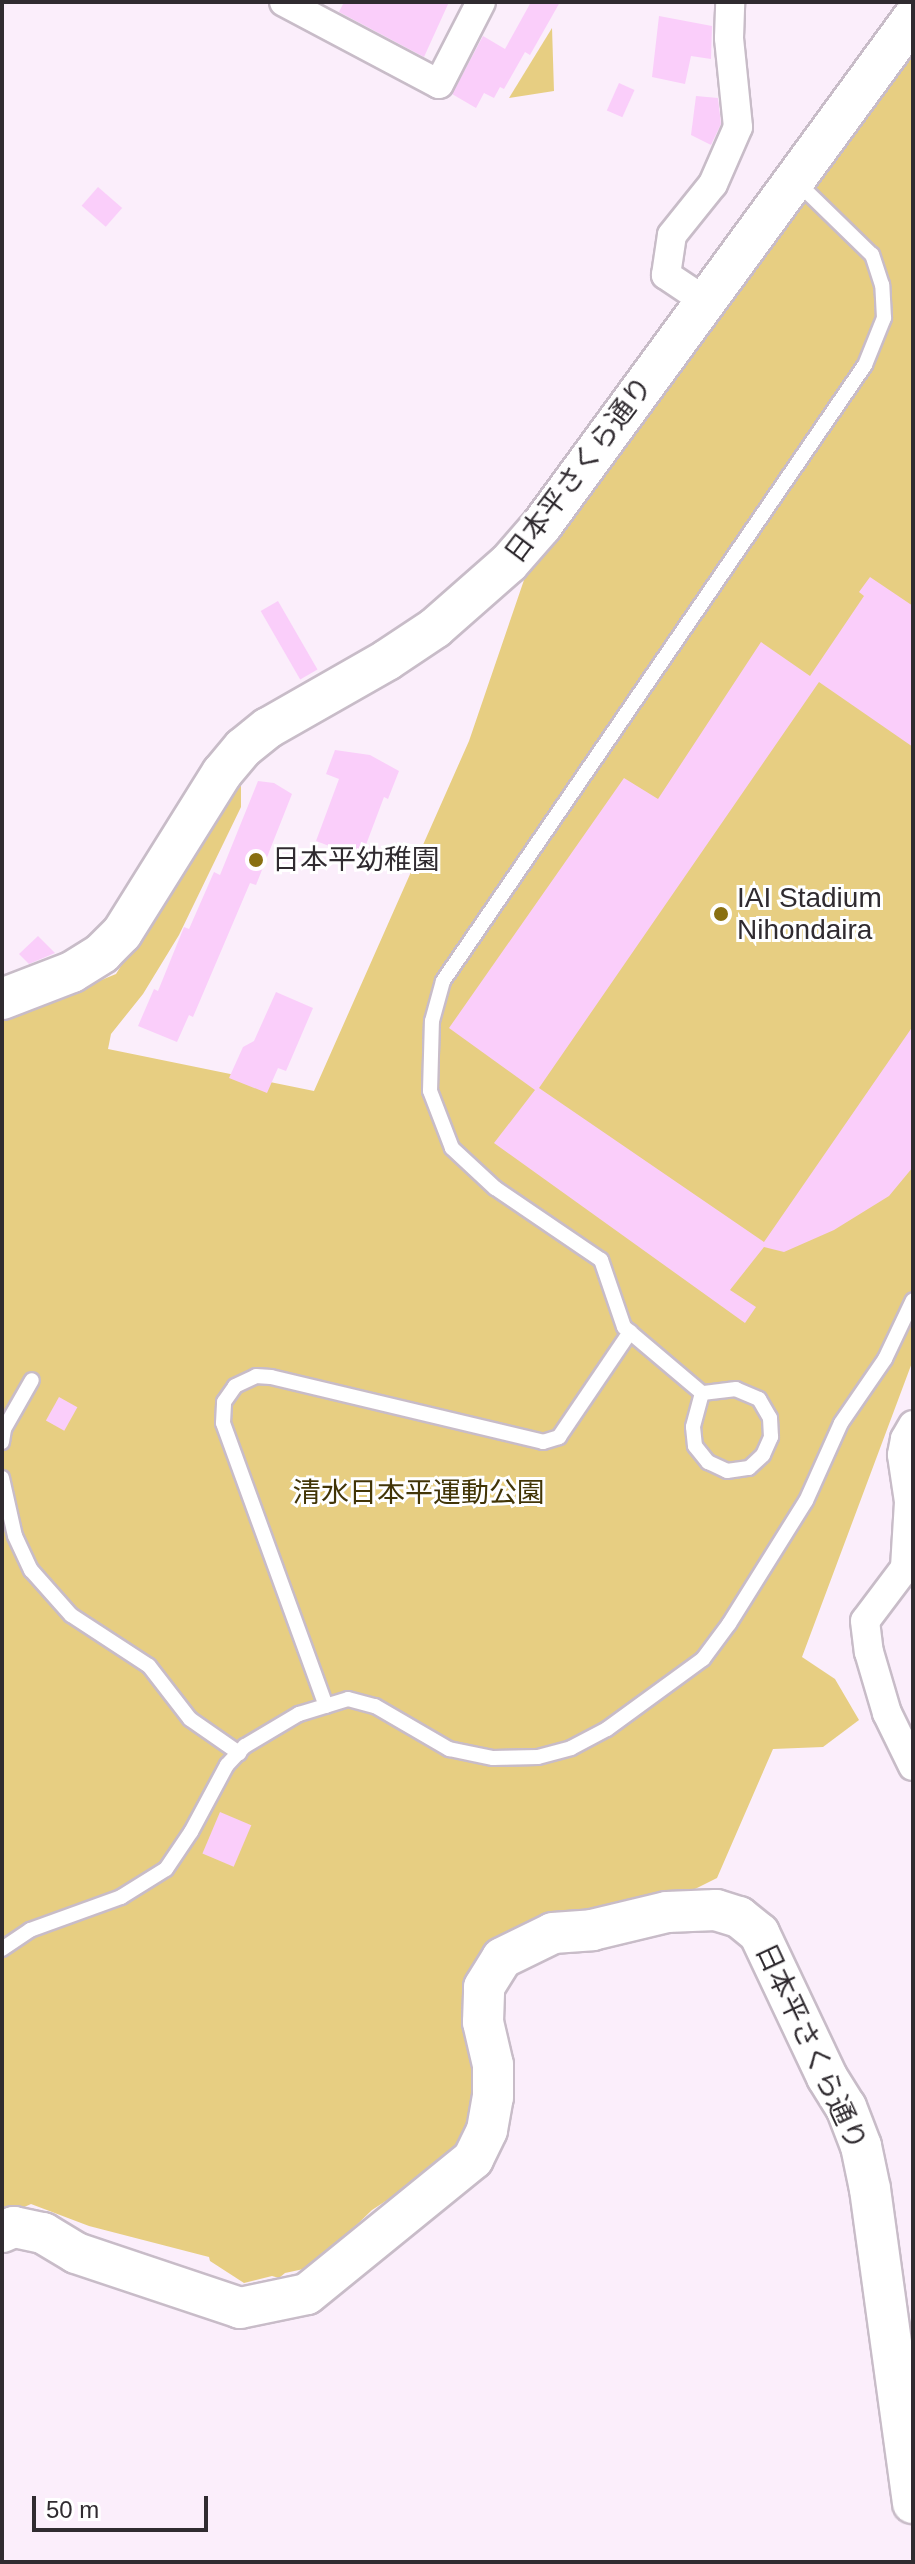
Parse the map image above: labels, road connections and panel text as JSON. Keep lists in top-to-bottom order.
{
  "streets": {
    "street": ["日本平さくら通り"]
  },
  "parks": ["清水日本平運動公園"],
  "places": ["日本平幼稚園", "IAI Stadium Nihondaira"],
  "scale_bar": "50 m"
}
